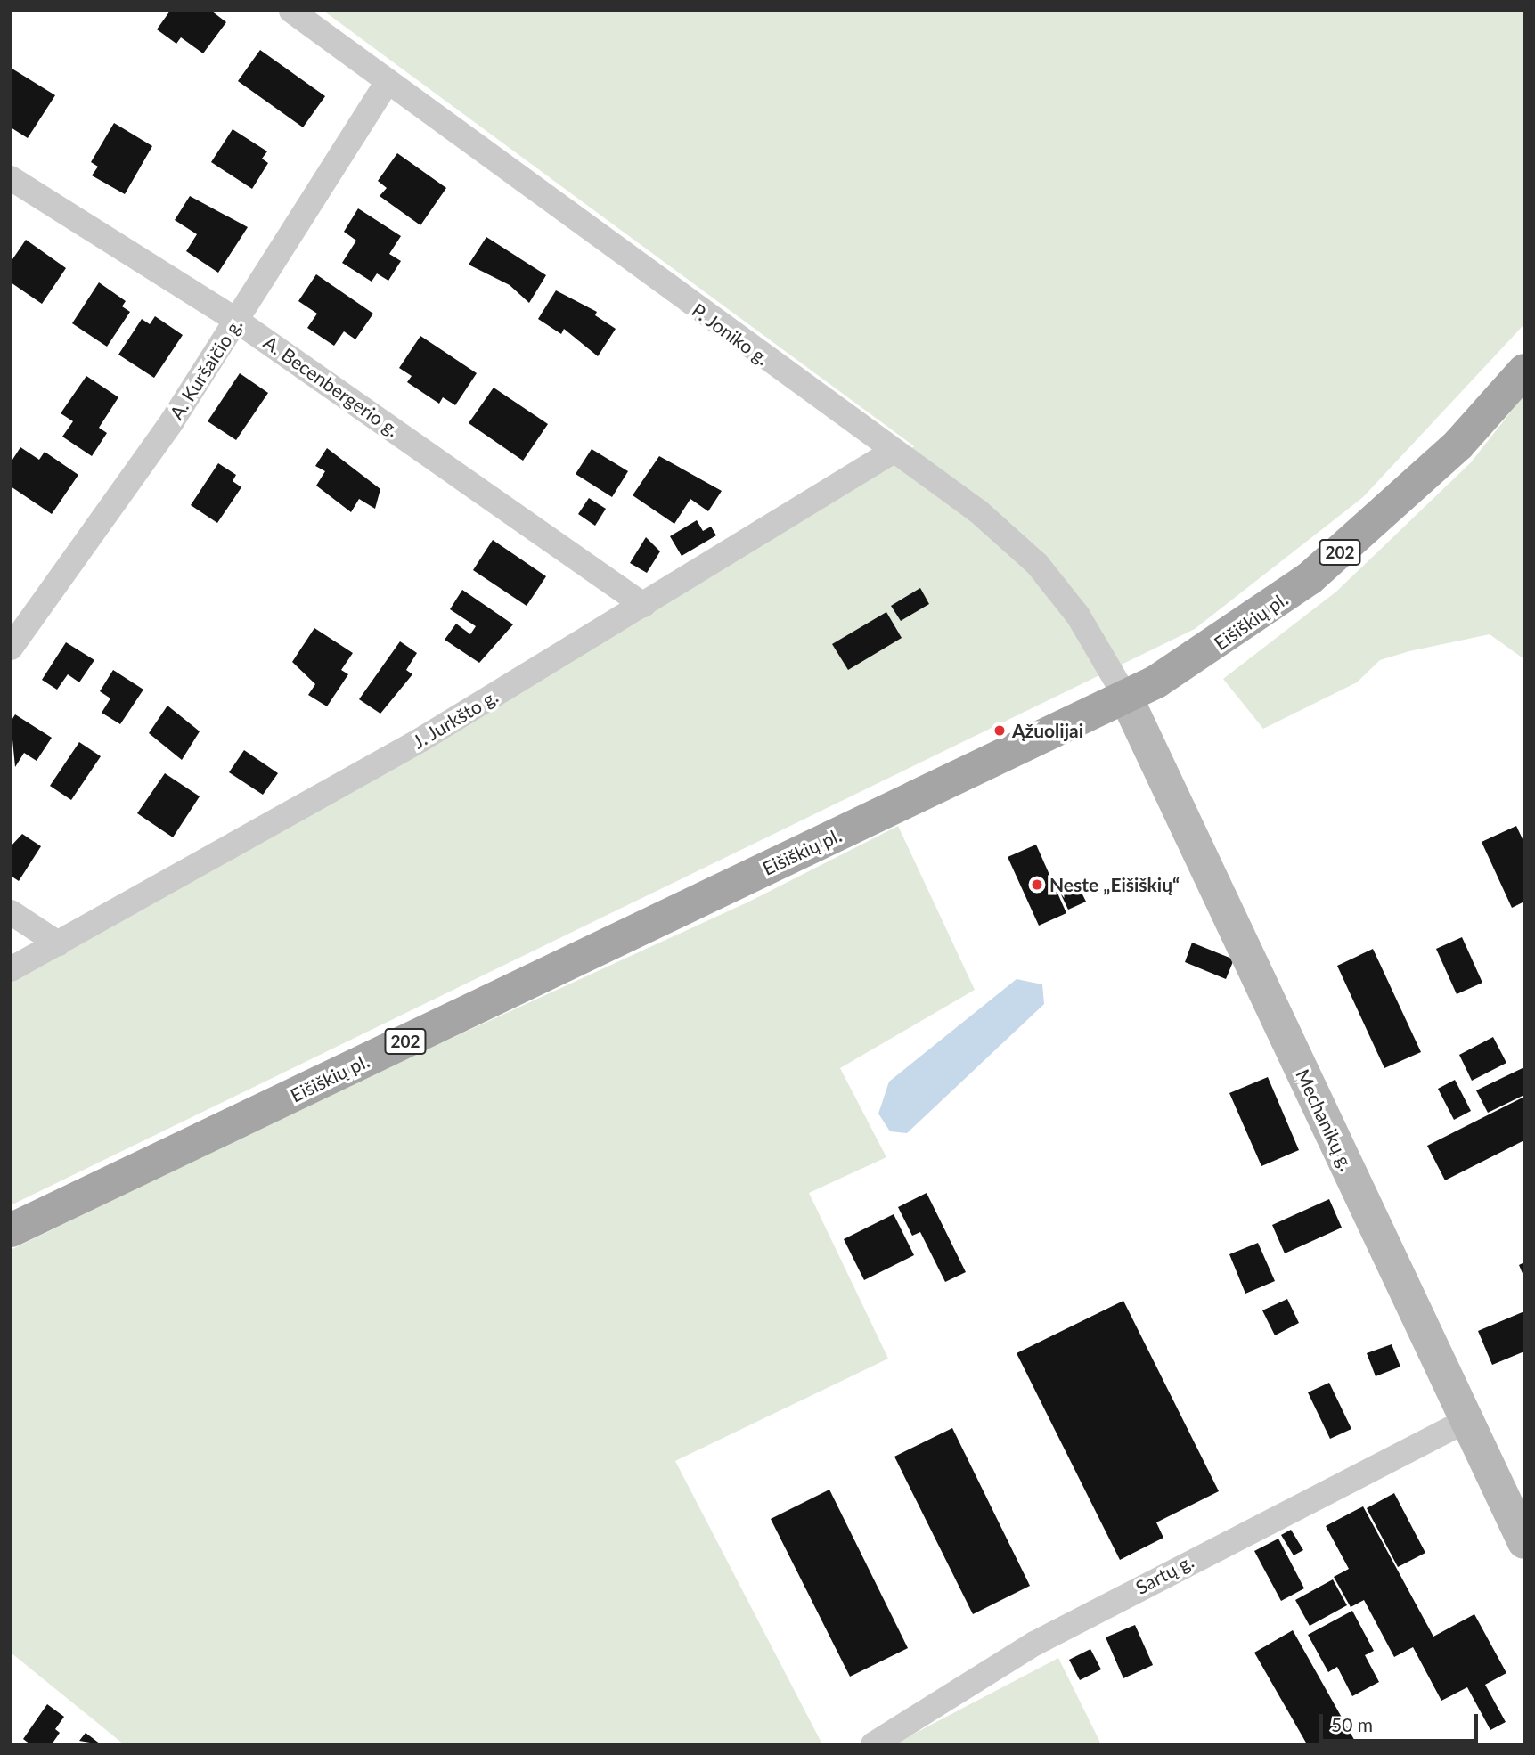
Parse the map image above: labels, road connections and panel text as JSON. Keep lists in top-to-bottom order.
{
  "streets": {
    "main road": ["202", "Eišiškių pl.", "Mechanikų g."],
    "street": [
      "P. Joniko g.",
      "A. Kuršaičio g.",
      "A. Becenbergerio g.",
      "J. Jurkšto g.",
      "Sartų g."
    ]
  },
  "crossings": [
    ["P. Joniko g.", "A. Kuršaičio g."],
    ["P. Joniko g.", "Eišiškių pl."],
    ["P. Joniko g.", "J. Jurkšto g."],
    ["P. Joniko g.", "Mechanikų g."],
    ["A. Kuršaičio g.", "A. Becenbergerio g."],
    ["A. Becenbergerio g.", "J. Jurkšto g."],
    ["Eišiškių pl.", "Mechanikų g."],
    ["Mechanikų g.", "Sartų g."]
  ],
  "places": ["Ąžuolijai", "Neste „Eišiškių“"],
  "scale_bar": "50 m"
}
